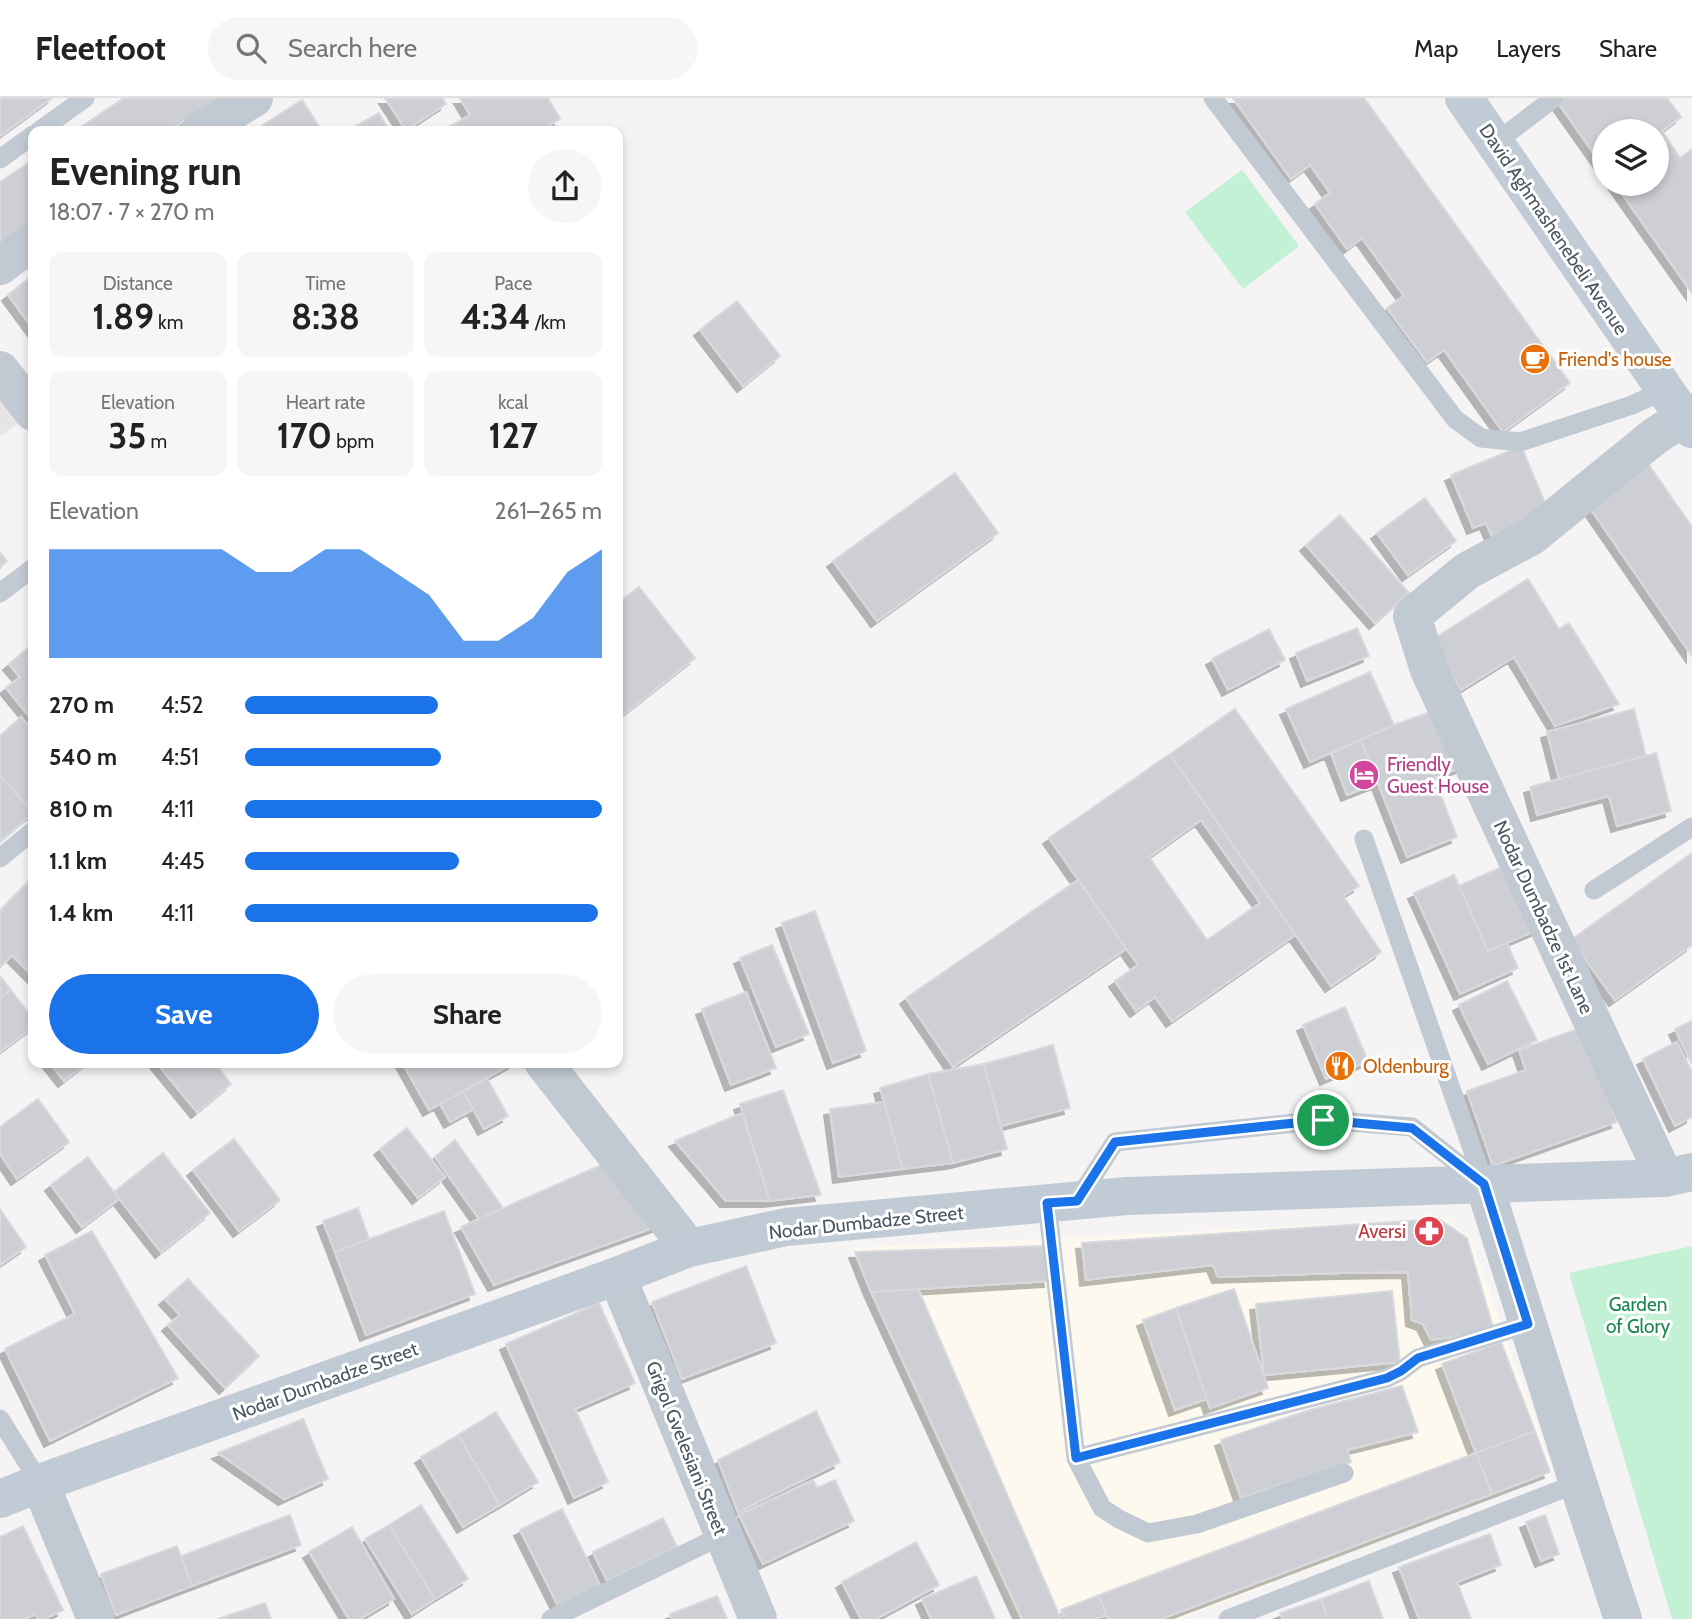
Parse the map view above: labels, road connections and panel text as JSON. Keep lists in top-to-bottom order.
{
  "streets": {
    "main road": ["David Aghmashenebeli Avenue", "Nodar Dumbadze Street"],
    "street": ["Nodar Dumbadze 1st Lane", "Grigol Gvelesiani Street"]
  },
  "crossings": [
    ["David Aghmashenebeli Avenue", "Nodar Dumbadze 1st Lane"],
    ["Nodar Dumbadze 1st Lane", "Nodar Dumbadze Street"],
    ["Nodar Dumbadze Street", "Grigol Gvelesiani Street"]
  ],
  "parks": ["Garden of Glory"],
  "places": {
    "cafe": ["Friend's house"],
    "hotel": ["Friendly Guest House"],
    "restaurant": ["Oldenburg"],
    "pharmacy": ["Aversi"]
  },
  "page": {
    "header": "Fleetfoot",
    "search": "Search here",
    "nav": ["Map", "Layers", "Share"],
    "heading": ["Evening run", "18:07 · 7 × 270 m"],
    "stats": [
      ["Distance", "1.89 km"],
      ["Time", "8:38"],
      ["Pace", "4:34 /km"],
      ["Elevation", "35 m"],
      ["Heart rate", "170 bpm"],
      ["kcal", "127"]
    ],
    "chart": ["Elevation", "261–265 m"],
    "list": [
      {
        "name": "270 m",
        "note": "4:52"
      },
      {
        "name": "540 m",
        "note": "4:51"
      },
      {
        "name": "810 m",
        "note": "4:11"
      },
      {
        "name": "1.1 km",
        "note": "4:45"
      },
      {
        "name": "1.4 km",
        "note": "4:11"
      }
    ],
    "buttons": ["Save", "Share"]
  }
}
